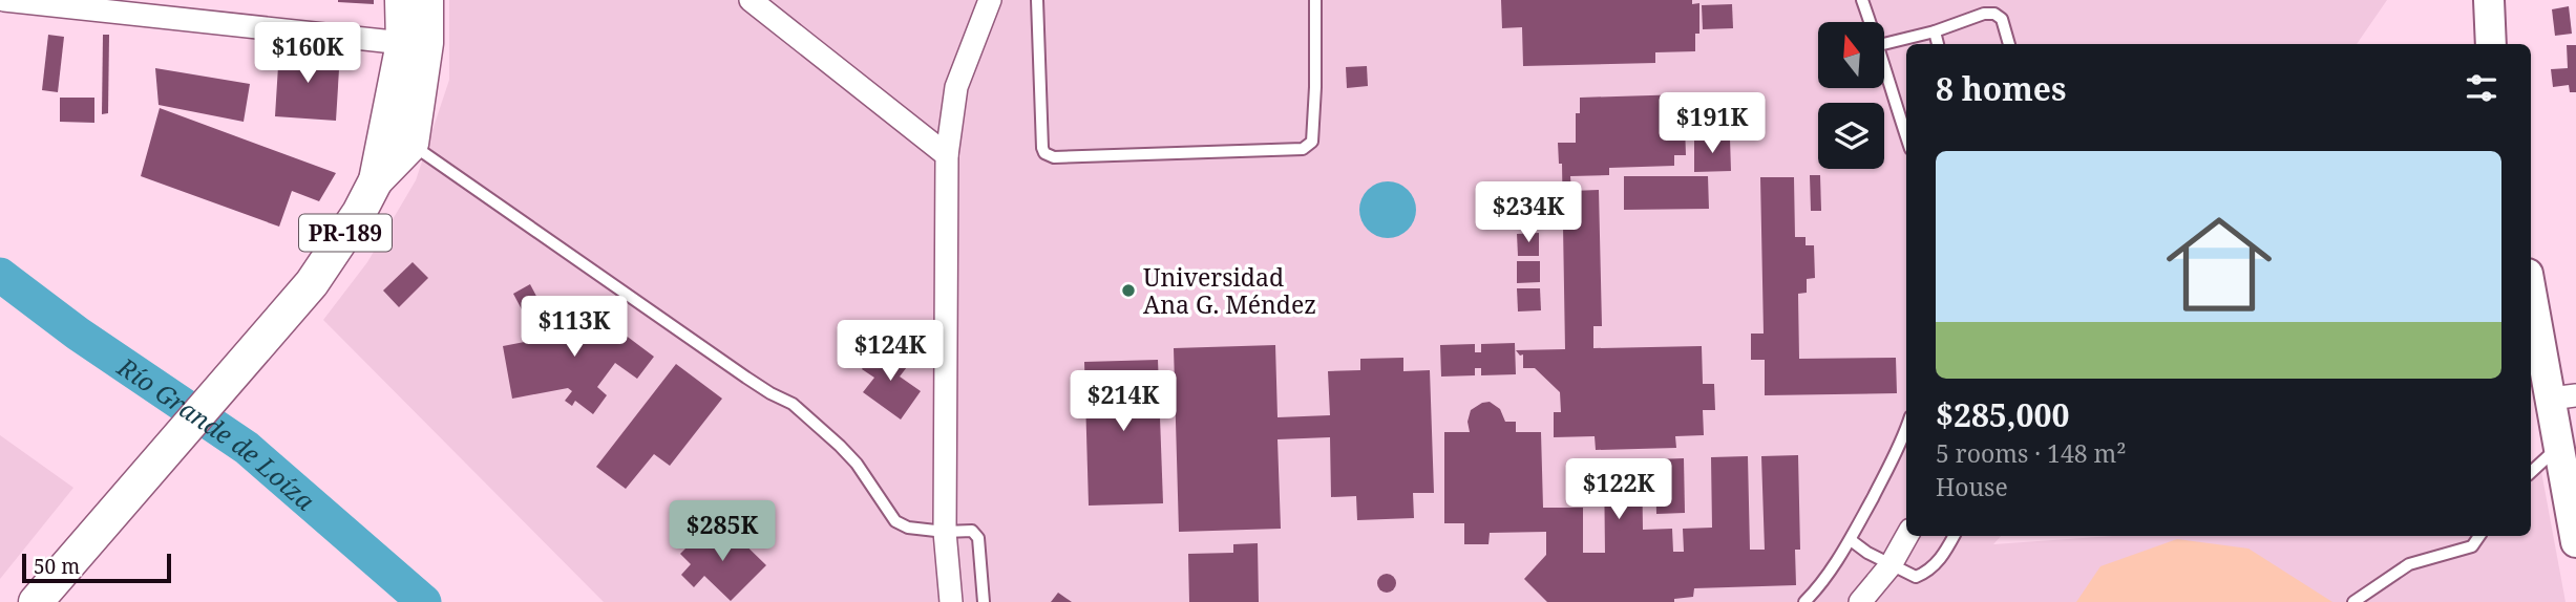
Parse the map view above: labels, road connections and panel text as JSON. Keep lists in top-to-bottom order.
{
  "streets": {
    "main road": ["PR-189"]
  },
  "water": ["Río Grande de Loíza"],
  "places": ["Universidad Ana G. Méndez"],
  "scale_bar": "50 m",
  "north": "top",
  "page": {
    "price": [
      "$160K",
      "$191K",
      "$234K",
      "$113K",
      "$124K",
      "$214K",
      "$122K",
      "$285K"
    ],
    "heading": "8 homes",
    "list": [
      {
        "name": "$285,000",
        "note": "5 rooms · 148 m² · House"
      }
    ],
    "scale": "50 m"
  }
}
